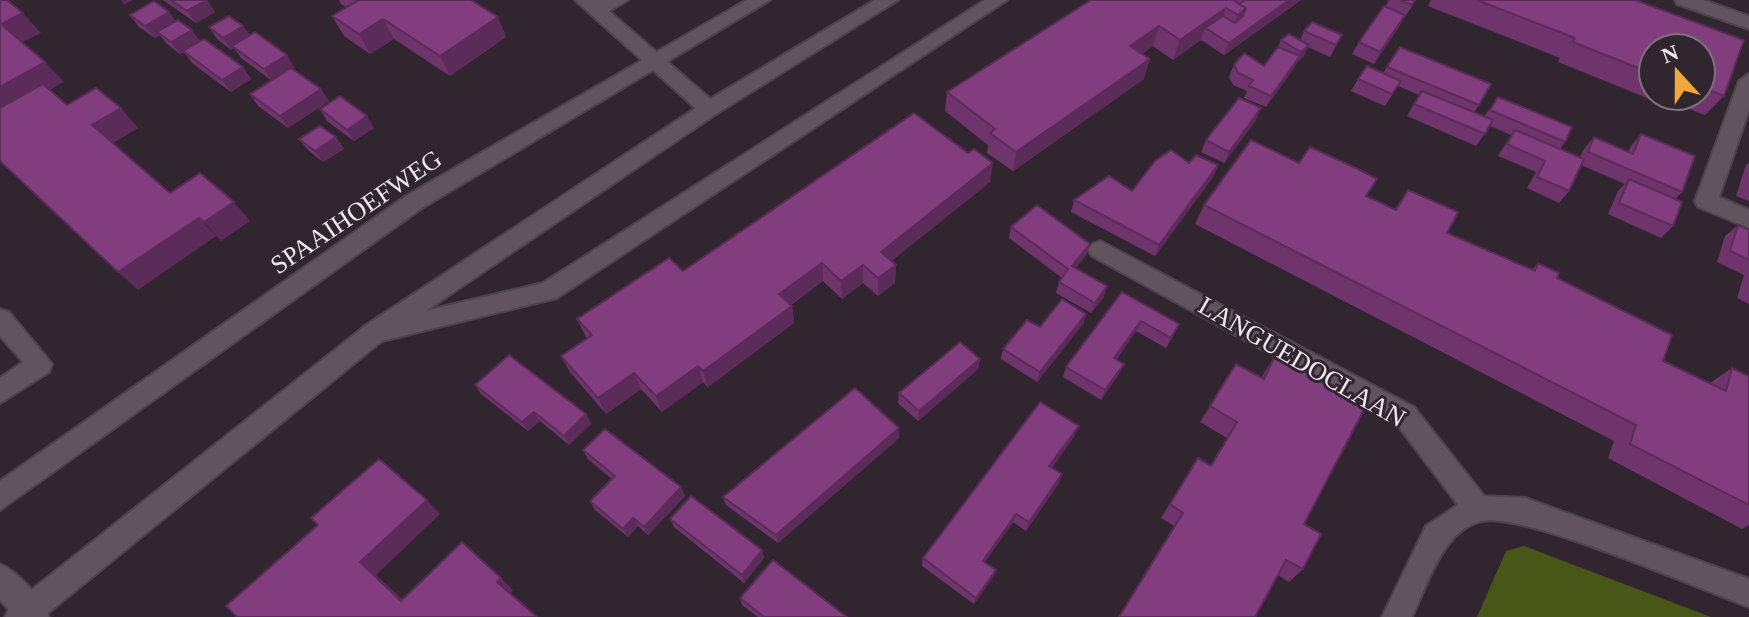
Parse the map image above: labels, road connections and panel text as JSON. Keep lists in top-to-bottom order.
{
  "streets": {
    "street": ["SPAAIHOEFWEG", "LANGUEDOCLAAN"]
  },
  "north": "top"
}
